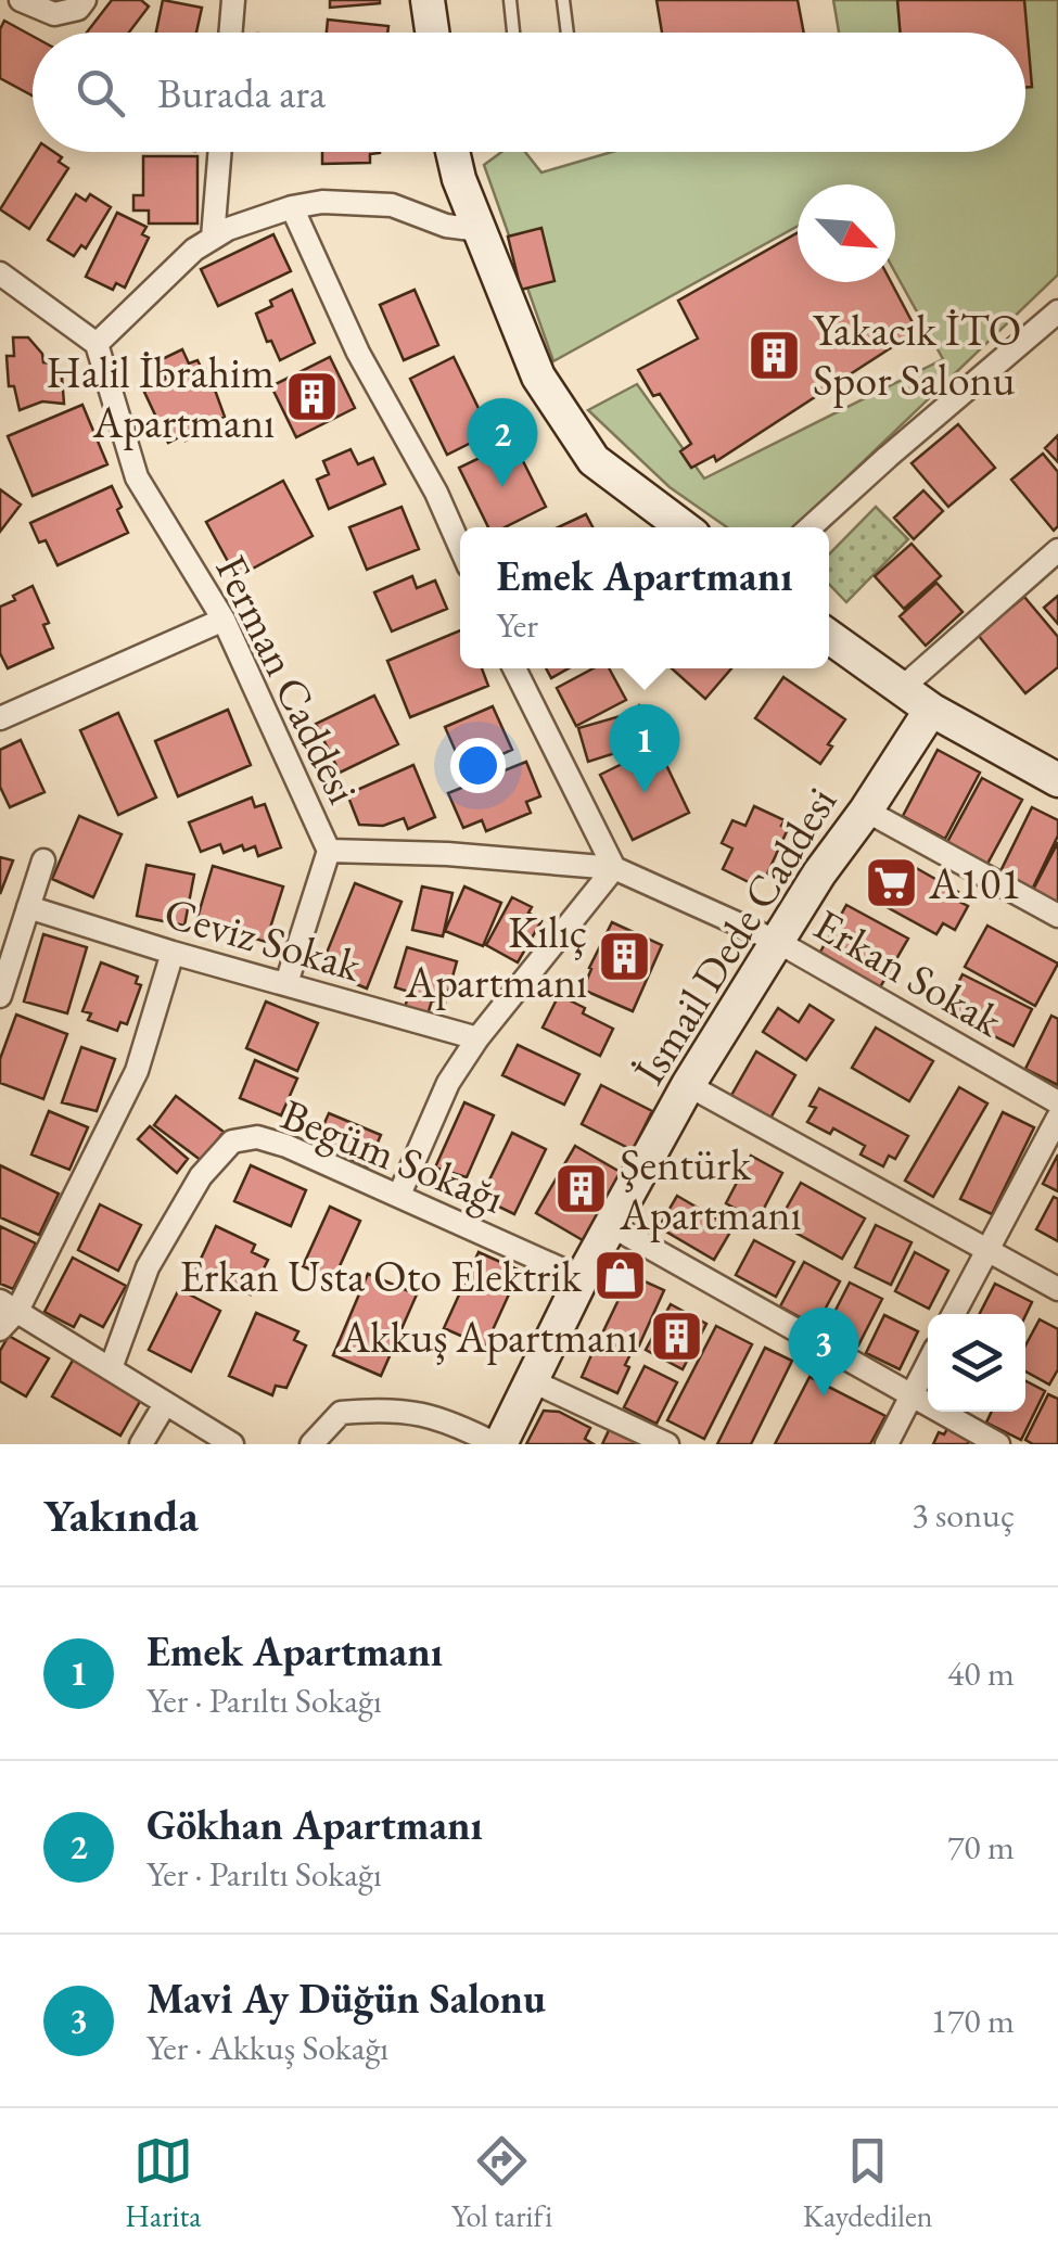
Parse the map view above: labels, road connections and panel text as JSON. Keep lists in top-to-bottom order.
{
  "streets": {
    "street": [
      "Ferman Caddesi",
      "İsmail Dede Caddesi",
      "Ceviz Sokak",
      "Erkan Sokak",
      "Begüm Sokağı"
    ]
  },
  "crossings": [
    ["Ferman Caddesi", "İsmail Dede Caddesi"],
    ["Ferman Caddesi", "Erkan Sokak"],
    ["İsmail Dede Caddesi", "Erkan Sokak"],
    ["İsmail Dede Caddesi", "Begüm Sokağı"]
  ],
  "places": {
    "building": [
      "Yakacık İTO Spor Salonu",
      "Halil İbrahim Apartmanı",
      "Kılıç Apartmanı",
      "Şentürk Apartmanı",
      "Akkuş Apartmanı"
    ],
    "supermarket": ["A101"],
    "shop": ["Erkan Usta Oto Elektrik"]
  },
  "north": "bottom right",
  "page": {
    "search": "Burada ara",
    "pins": ["2", "1", "3"],
    "popup": ["Emek Apartmanı", "Yer"],
    "heading": ["Yakında", "3 sonuç"],
    "list": [
      {
        "mark": "1",
        "name": "Emek Apartmanı",
        "note": "Yer · Parıltı Sokağı",
        "value": "40 m"
      },
      {
        "mark": "2",
        "name": "Gökhan Apartmanı",
        "note": "Yer · Parıltı Sokağı",
        "value": "70 m"
      },
      {
        "mark": "3",
        "name": "Mavi Ay Düğün Salonu",
        "note": "Yer · Akkuş Sokağı",
        "value": "170 m"
      }
    ],
    "nav": ["Harita", "Yol tarifi", "Kaydedilen"]
  }
}
